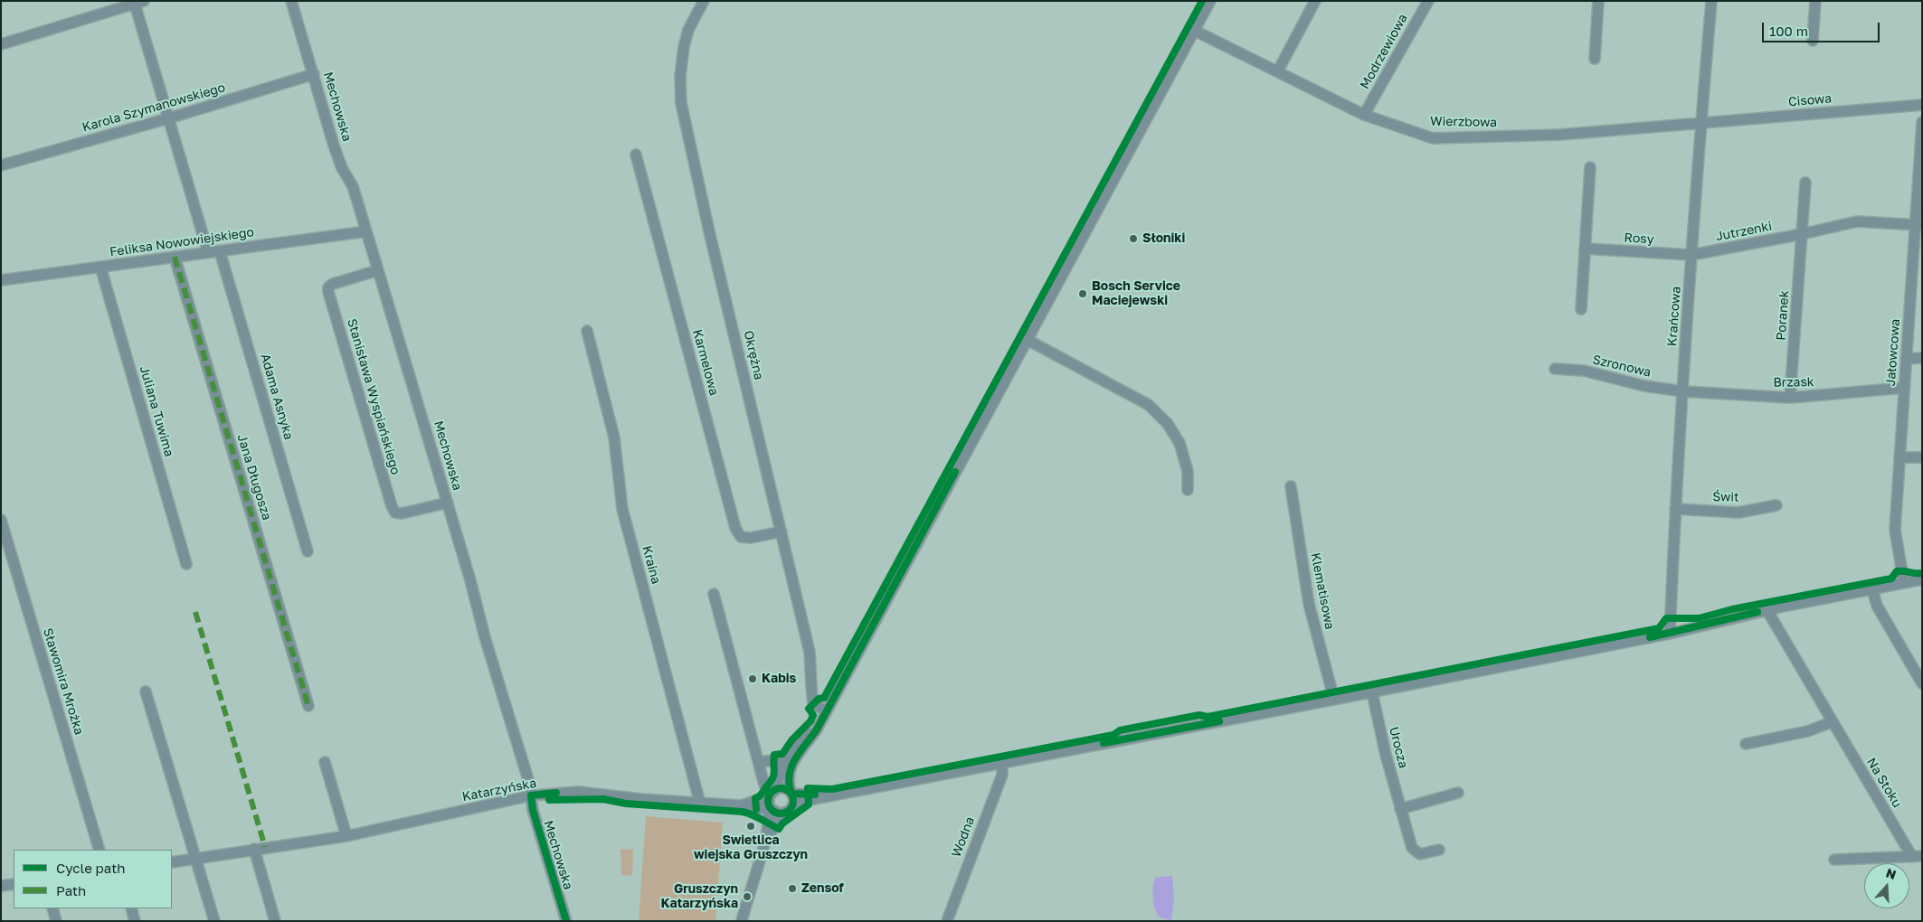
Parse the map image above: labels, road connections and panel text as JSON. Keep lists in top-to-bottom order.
{
  "streets": {
    "street": [
      "Modrzewiowa",
      "Cisowa",
      "Mechowska",
      "Karola Szymanowskiego",
      "Wierzbowa",
      "Jutrzenki",
      "Rosy",
      "Feliksa Nowowiejskiego",
      "Poranek",
      "Krańcowa",
      "Jałowcowa",
      "Okrężna",
      "Karmelowa",
      "Szronowa",
      "Brzask",
      "Adama Asnyka",
      "Stanisława Wyspiańskiego",
      "Juliana Tuwima",
      "Jana Długosza",
      "Świt",
      "Kraina",
      "Klematisowa",
      "Sławomira Mrożka",
      "Urocza",
      "Na Stoku",
      "Katarzyńska",
      "Wodna"
    ]
  },
  "crossings": [
    ["Modrzewiowa", "Wierzbowa"],
    ["Cisowa", "Wierzbowa"],
    ["Cisowa", "Krańcowa"],
    ["Mechowska", "Karola Szymanowskiego"],
    ["Mechowska", "Feliksa Nowowiejskiego"],
    ["Mechowska", "Stanisława Wyspiańskiego"],
    ["Mechowska", "Katarzyńska"],
    ["Wierzbowa", "Krańcowa"],
    ["Jutrzenki", "Rosy"],
    ["Jutrzenki", "Poranek"],
    ["Jutrzenki", "Krańcowa"],
    ["Jutrzenki", "Jałowcowa"],
    ["Rosy", "Krańcowa"],
    ["Feliksa Nowowiejskiego", "Adama Asnyka"],
    ["Feliksa Nowowiejskiego", "Juliana Tuwima"],
    ["Feliksa Nowowiejskiego", "Jana Długosza"],
    ["Poranek", "Brzask"],
    ["Krańcowa", "Szronowa"],
    ["Krańcowa", "Brzask"],
    ["Krańcowa", "Świt"],
    ["Jałowcowa", "Brzask"],
    ["Okrężna", "Karmelowa"],
    ["Szronowa", "Brzask"],
    ["Kraina", "Katarzyńska"]
  ],
  "places": [
    "Słoniki",
    "Bosch Service Maciejewski",
    "Kabis",
    "Swietlica wiejska Gruszczyn",
    "Zensof",
    "Gruszczyn Katarzyńska"
  ],
  "legend": ["Cycle path", "Path"],
  "scale_bar": "100 m",
  "north": "top"
}
